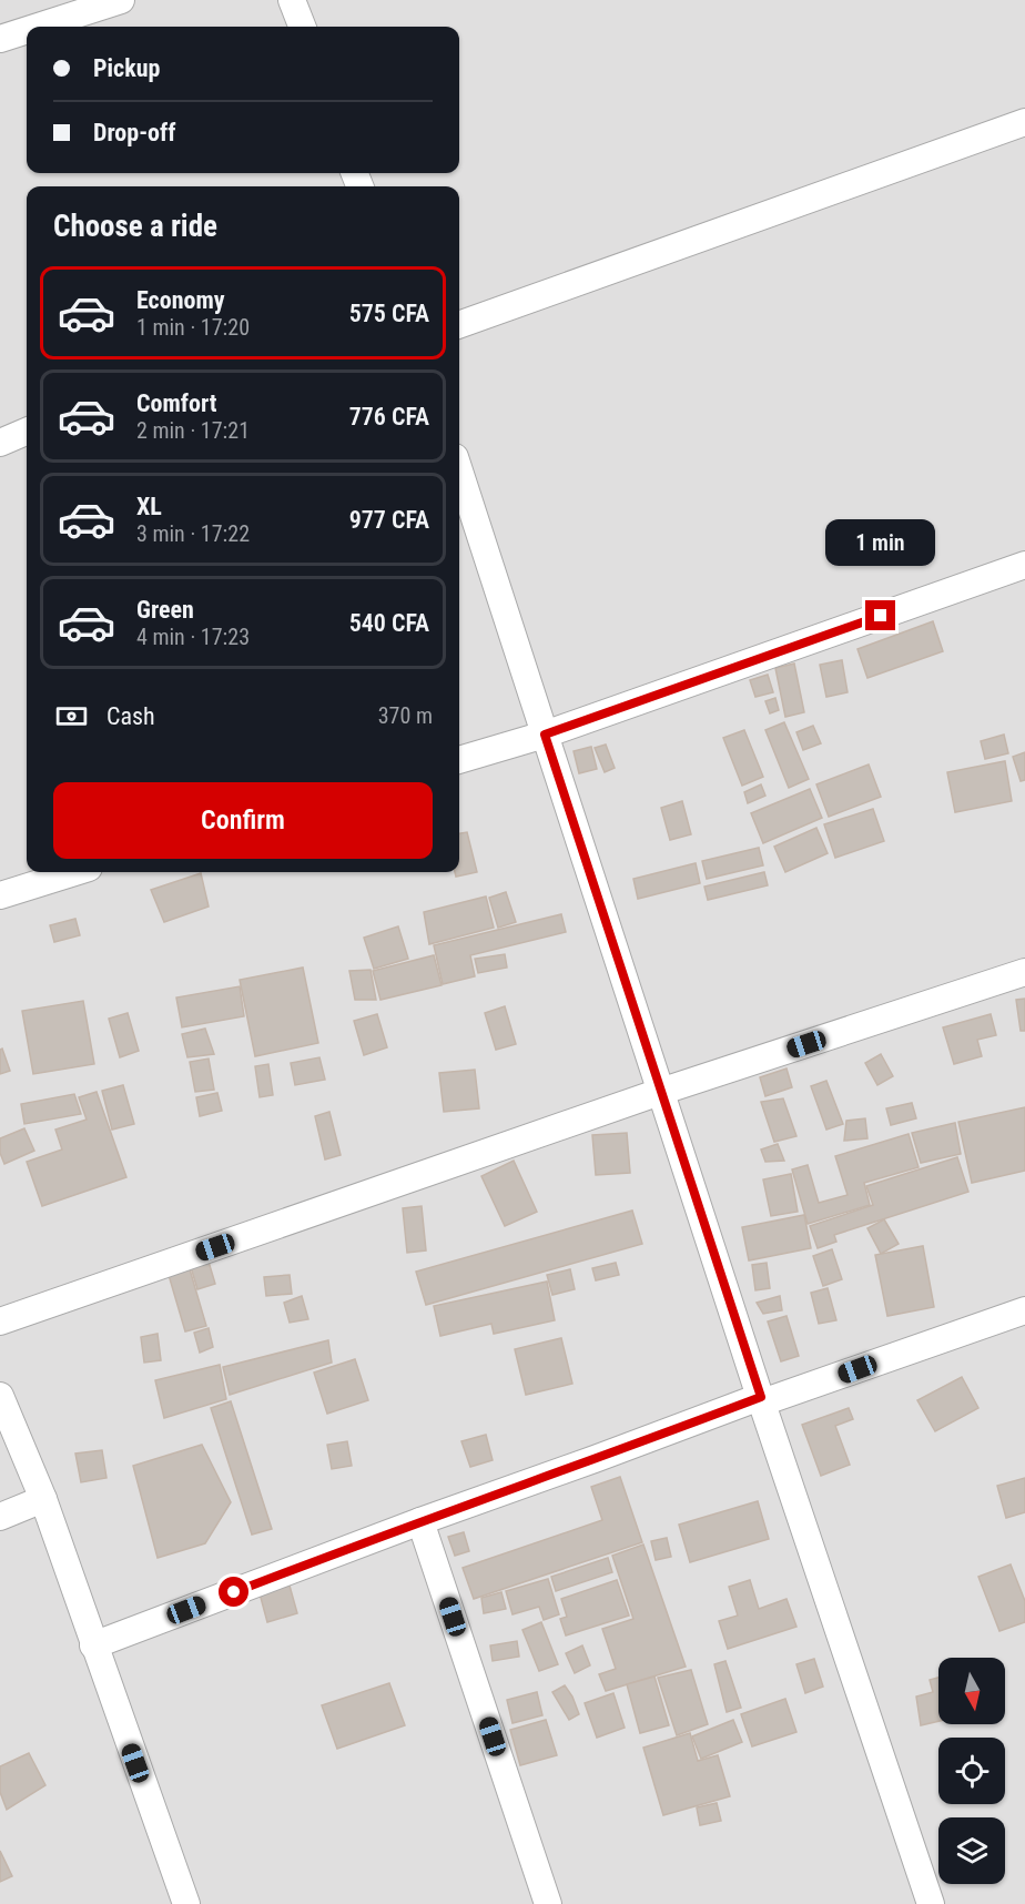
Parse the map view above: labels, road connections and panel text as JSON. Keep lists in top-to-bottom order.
{
  "north": "bottom",
  "page": {
    "banner": ["Pickup", "Drop-off"],
    "heading": "Choose a ride",
    "list": [
      {
        "name": "Economy",
        "note": "1 min · 17:20",
        "value": "575 CFA"
      },
      {
        "name": "Comfort",
        "note": "2 min · 17:21",
        "value": "776 CFA"
      },
      {
        "name": "XL",
        "note": "3 min · 17:22",
        "value": "977 CFA"
      },
      {
        "name": "Green",
        "note": "4 min · 17:23",
        "value": "540 CFA"
      }
    ],
    "bubble": "1 min",
    "pay": ["Cash", "370 m"],
    "buttons": "Confirm"
  }
}
